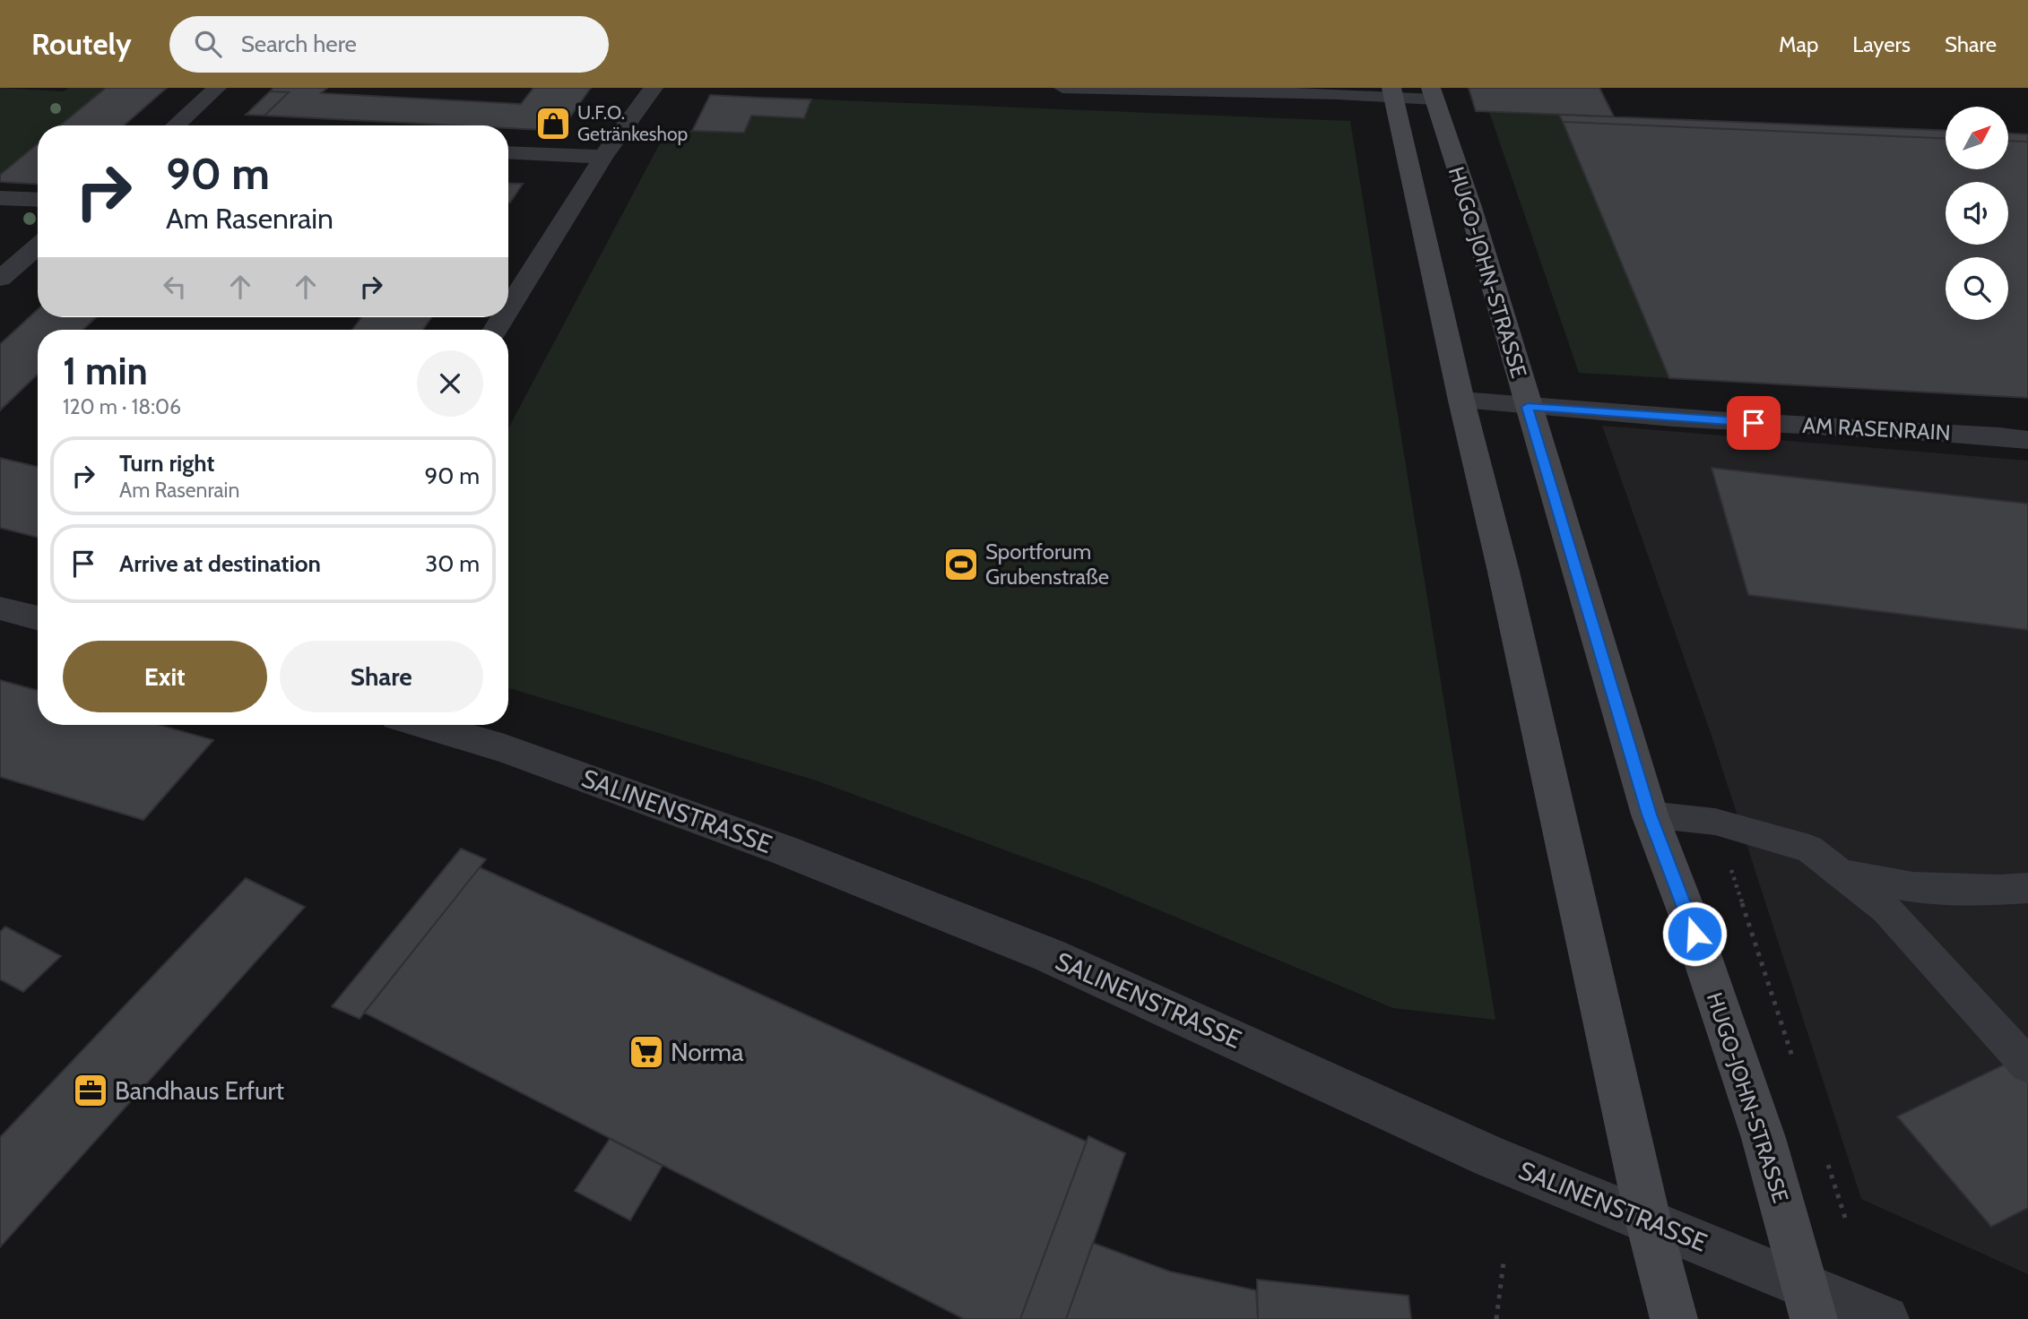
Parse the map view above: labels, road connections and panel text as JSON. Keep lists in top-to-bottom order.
{
  "streets": {
    "main road": ["HUGO-JOHN-STRASSE"],
    "street": ["AM RASENRAIN", "SALINENSTRASSE"]
  },
  "crossings": [
    ["HUGO-JOHN-STRASSE", "AM RASENRAIN"],
    ["HUGO-JOHN-STRASSE", "SALINENSTRASSE"]
  ],
  "places": {
    "shop": ["U.F.O. Getränkeshop"],
    "sports": ["Sportforum Grubenstraße"],
    "supermarket": ["Norma"],
    "office": ["Bandhaus Erfurt"]
  },
  "north": "top right",
  "page": {
    "header": "Routely",
    "search": "Search here",
    "nav": ["Map", "Layers", "Share"],
    "turn": ["90 m", "Am Rasenrain"],
    "heading": ["1 min", "120 m · 18:06"],
    "list": [
      {
        "name": "Turn right",
        "note": "Am Rasenrain",
        "value": "90 m"
      },
      {
        "name": "Arrive at destination",
        "value": "30 m"
      }
    ],
    "buttons": ["Exit", "Share"]
  }
}
